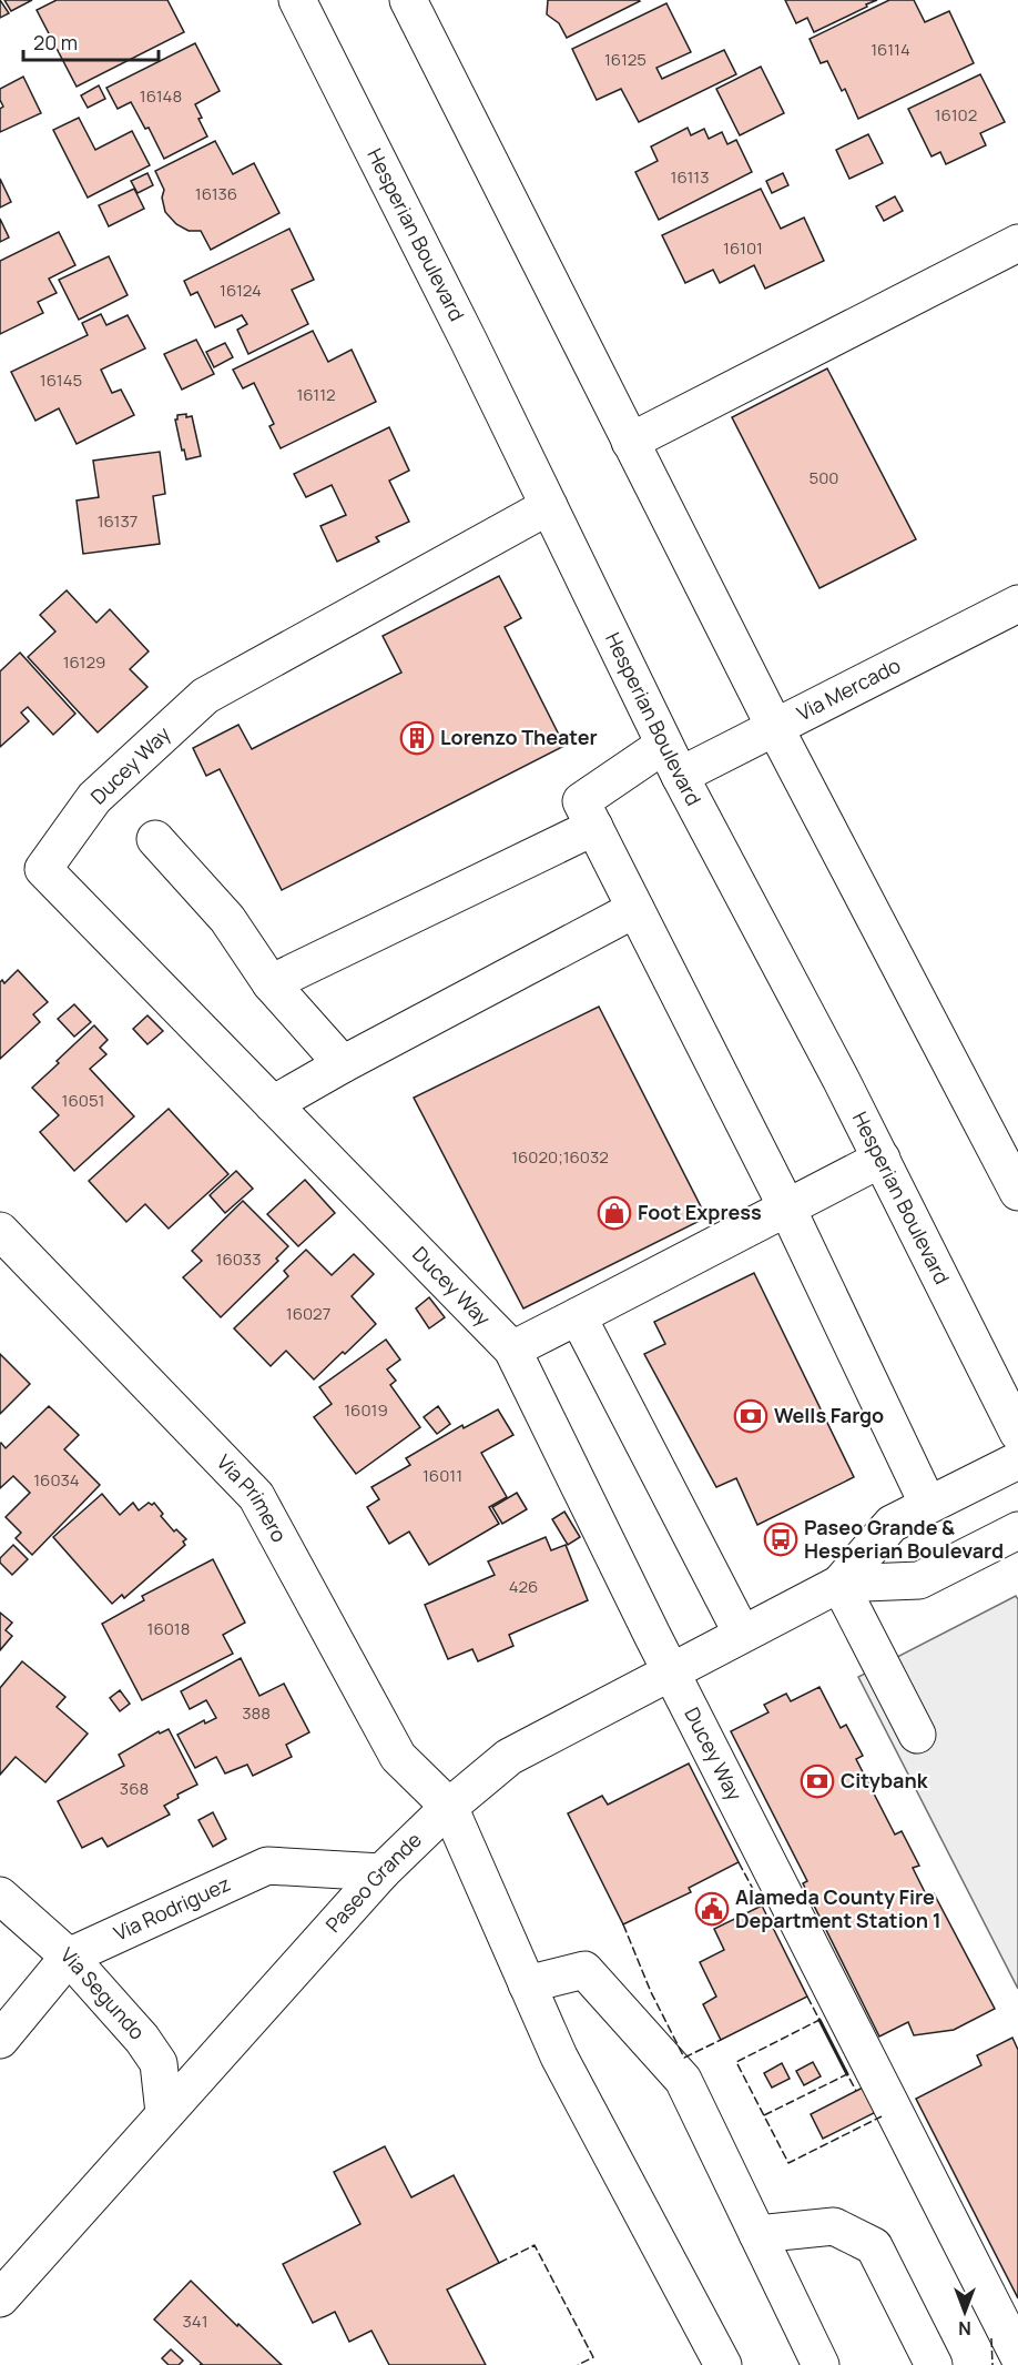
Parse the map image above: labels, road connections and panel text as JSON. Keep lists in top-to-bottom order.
{
  "streets": {
    "street": [
      "Hesperian Boulevard",
      "Via Mercado",
      "Ducey Way",
      "Via Primero",
      "Paseo Grande",
      "Via Rodriguez",
      "Via Segundo"
    ]
  },
  "crossings": [
    ["Hesperian Boulevard", "Via Mercado"],
    ["Hesperian Boulevard", "Ducey Way"],
    ["Ducey Way", "Paseo Grande"],
    ["Via Primero", "Paseo Grande"],
    ["Paseo Grande", "Via Rodriguez"],
    ["Paseo Grande", "Via Segundo"],
    ["Via Rodriguez", "Via Segundo"]
  ],
  "places": {
    "building": ["Lorenzo Theater"],
    "shop": ["Foot Express"],
    "bank": ["Wells Fargo", "Citybank"],
    "bus stop": ["Paseo Grande & Hesperian Boulevard"],
    "public building": ["Alameda County Fire Department Station 1"]
  },
  "house_numbers": [
    "16114",
    "16125",
    "16148",
    "16102",
    "16113",
    "16136",
    "16101",
    "16124",
    "16145",
    "16112",
    "500",
    "16137",
    "16129",
    "16051",
    "16020;16032",
    "16033",
    "16027",
    "16019",
    "16011",
    "16034",
    "426",
    "16018",
    "388",
    "368",
    "341"
  ],
  "scale_bar": "20 m",
  "north": "bottom"
}
